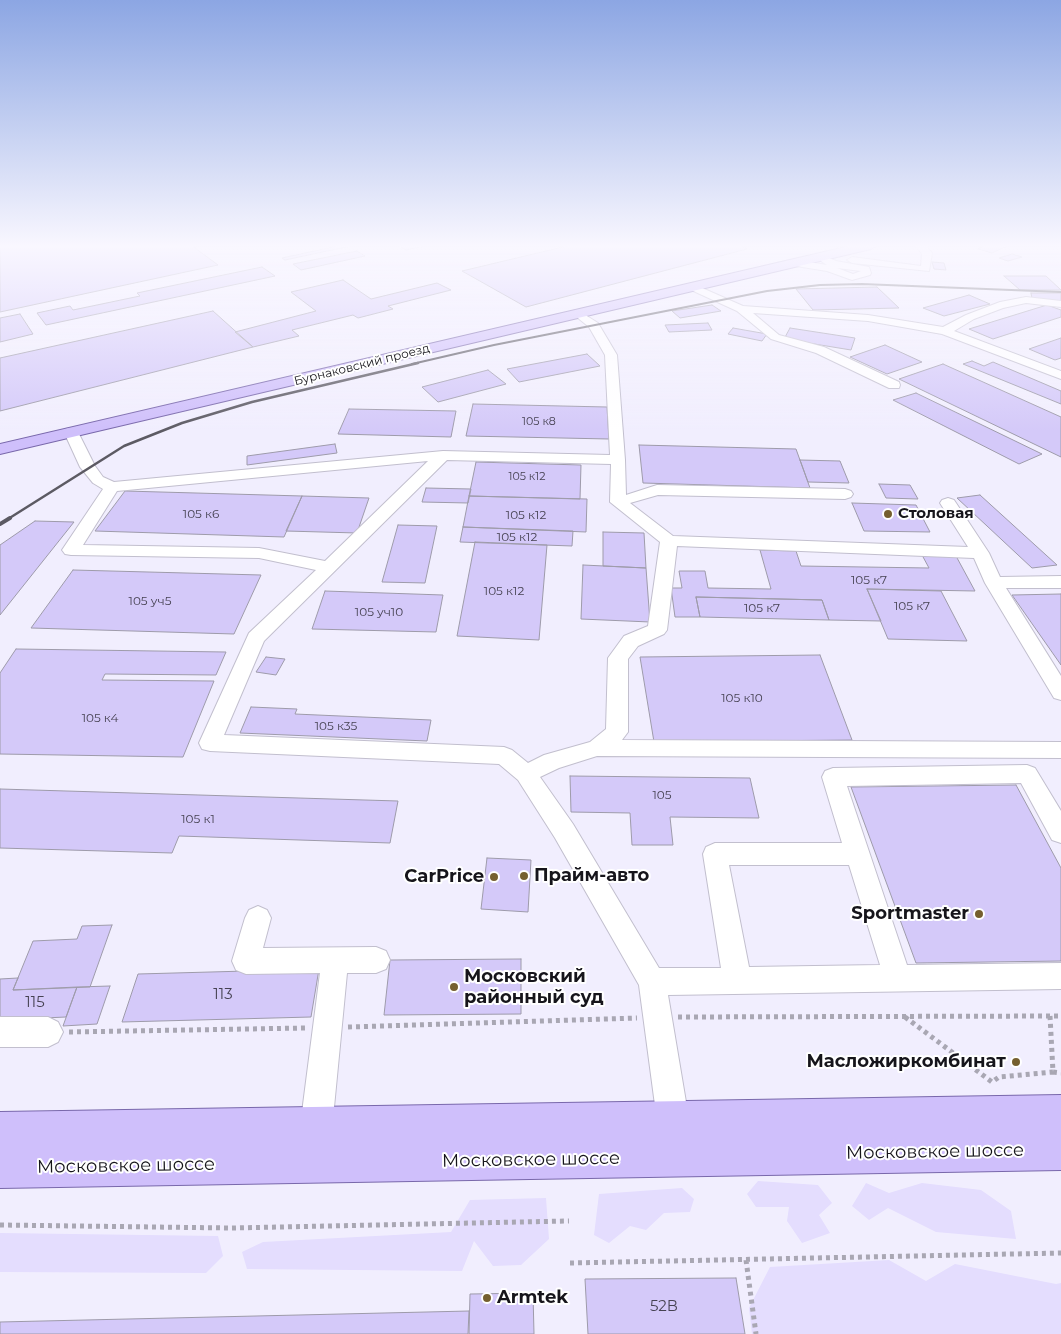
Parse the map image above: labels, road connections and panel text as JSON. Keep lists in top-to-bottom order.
{
  "streets": {
    "main road": ["Бурнаковский проезд", "Московское шоссе"]
  },
  "places": [
    "Столовая",
    "Прайм-авто",
    "CarPrice",
    "Sportmaster",
    "Московский районный суд",
    "Масложиркомбинат",
    "Armtek"
  ],
  "house_numbers": [
    "105 к8",
    "105 к12",
    "105 к6",
    "105 к12",
    "105 к12",
    "105 к7",
    "105 к12",
    "105 уч5",
    "105 к7",
    "105 к7",
    "105 уч10",
    "105 к10",
    "105 к4",
    "105 к35",
    "105",
    "105 к1",
    "113",
    "115",
    "52В"
  ]
}
